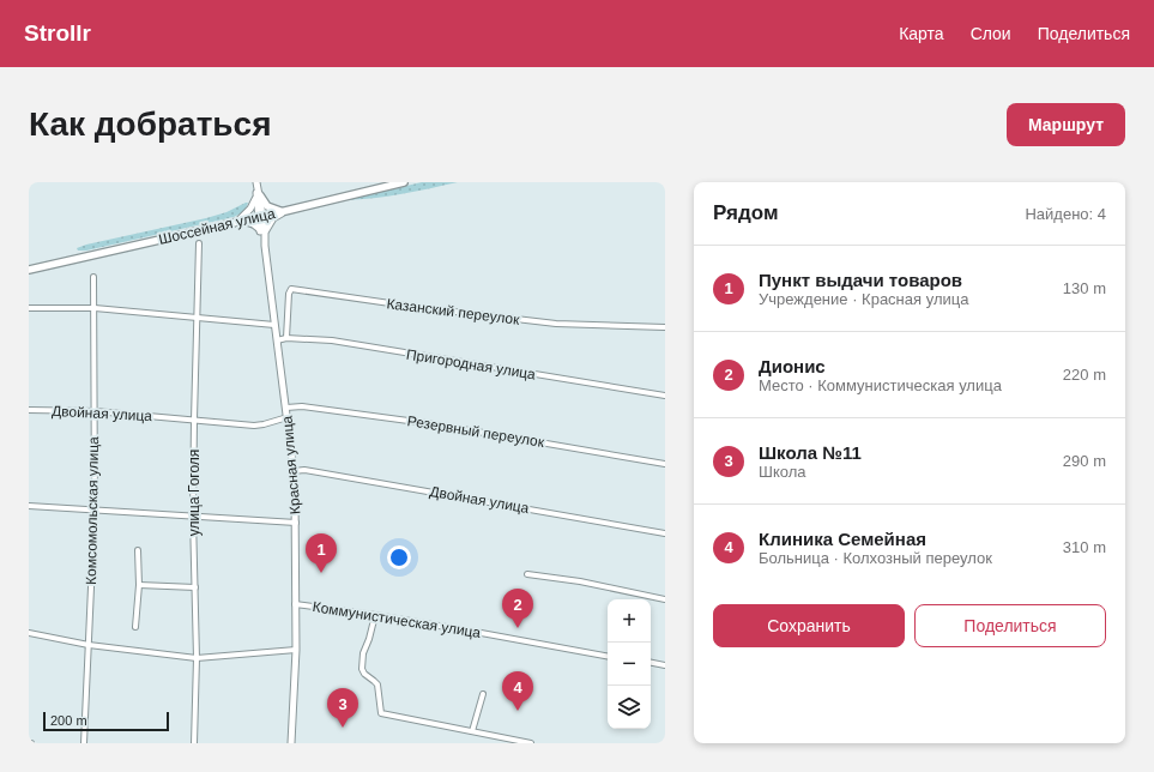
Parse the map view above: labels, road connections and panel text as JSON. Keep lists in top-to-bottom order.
{
  "streets": {
    "highway": ["Шоссейная улица"],
    "main road": ["Красная улица"],
    "street": [
      "Казанский переулок",
      "Пригородная улица",
      "Двойная улица",
      "Резервный переулок",
      "улица Гоголя",
      "Комсомольская улица",
      "Коммунистическая улица"
    ]
  },
  "crossings": [
    ["Шоссейная улица", "Красная улица"],
    ["Казанский переулок", "Пригородная улица"],
    ["Пригородная улица", "Красная улица"],
    ["Двойная улица", "Красная улица"],
    ["Двойная улица", "улица Гоголя"],
    ["Двойная улица", "Комсомольская улица"],
    ["Резервный переулок", "Красная улица"],
    ["Красная улица", "Коммунистическая улица"]
  ],
  "scale_bar": "200 m",
  "page": {
    "header": "Strollr",
    "nav": ["Карта", "Слои", "Поделиться"],
    "buttons": [
      "Маршрут",
      ["Сохранить", "Поделиться"]
    ],
    "title": "Как добраться",
    "heading": ["Рядом", "Найдено: 4"],
    "list": [
      {
        "mark": "1",
        "name": "Пункт выдачи товаров",
        "note": "Учреждение · Красная улица",
        "value": "130 m"
      },
      {
        "mark": "2",
        "name": "Дионис",
        "note": "Место · Коммунистическая улица",
        "value": "220 m"
      },
      {
        "mark": "3",
        "name": "Школа №11",
        "note": "Школа",
        "value": "290 m"
      },
      {
        "mark": "4",
        "name": "Клиника Семейная",
        "note": "Больница · Колхозный переулок",
        "value": "310 m"
      }
    ],
    "pins": [
      "1",
      "2",
      "4",
      "3"
    ],
    "map_buttons": ["+", "−"],
    "scale": "200 m"
  }
}
